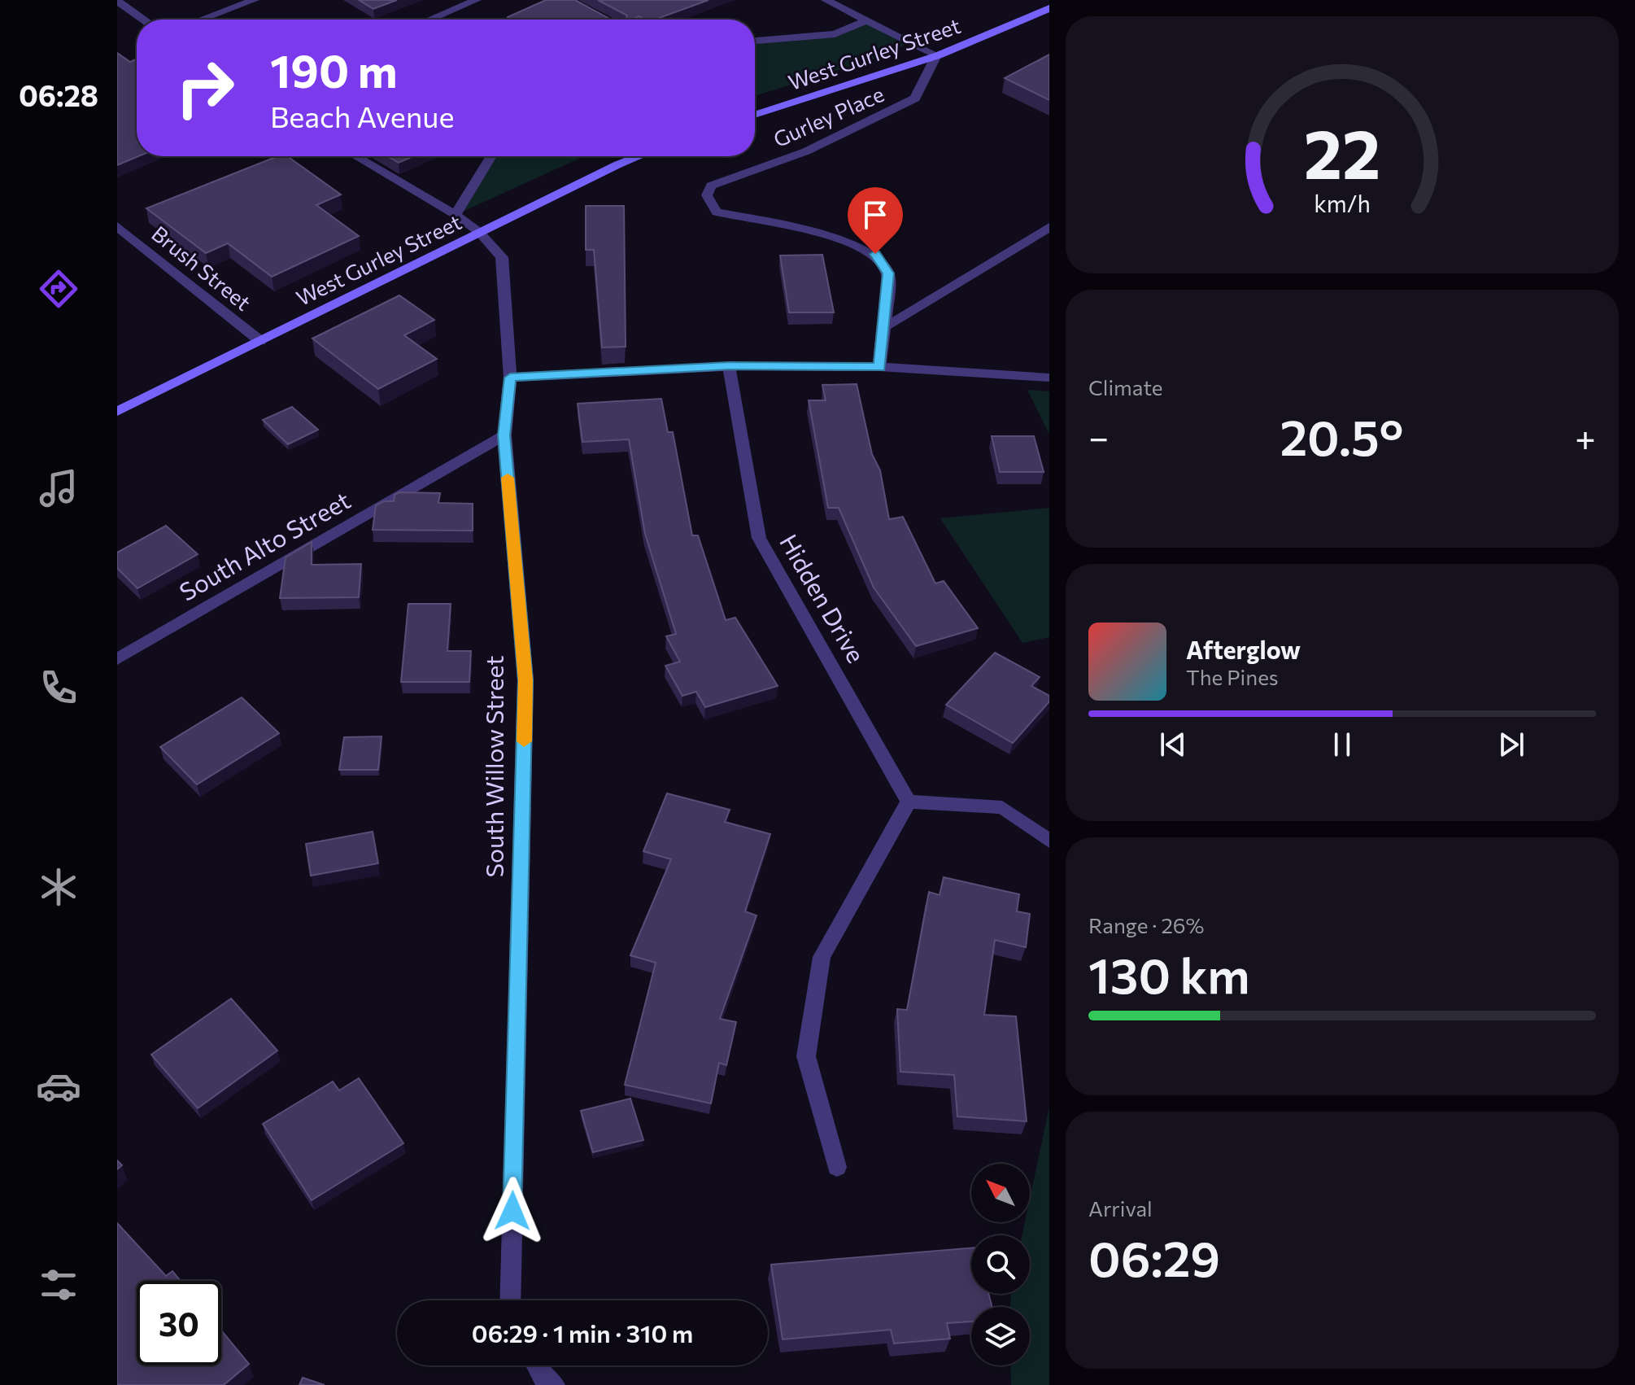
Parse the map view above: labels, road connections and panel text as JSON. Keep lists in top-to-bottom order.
{
  "streets": {
    "main road": ["West Gurley Street"],
    "street": [
      "Gurley Place",
      "Brush Street",
      "South Alto Street",
      "Hidden Drive",
      "South Willow Street"
    ]
  },
  "crossings": [
    ["West Gurley Street", "Gurley Place"],
    ["West Gurley Street", "Brush Street"],
    ["West Gurley Street", "South Willow Street"],
    ["South Alto Street", "South Willow Street"]
  ],
  "north": "top left",
  "page": {
    "tabs": "06:28",
    "turn": ["190 m", "Beach Avenue"],
    "tile": [
      "Climate",
      ["Range · 26%", "130 km"],
      ["Arrival", "06:29"]
    ],
    "heat": ["−", "20.5°", "+"],
    "song": ["Afterglow", "The Pines"],
    "limit": "30",
    "trip": "06:29 · 1 min · 310 m",
    "gauge": ["22", "km/h"]
  }
}
